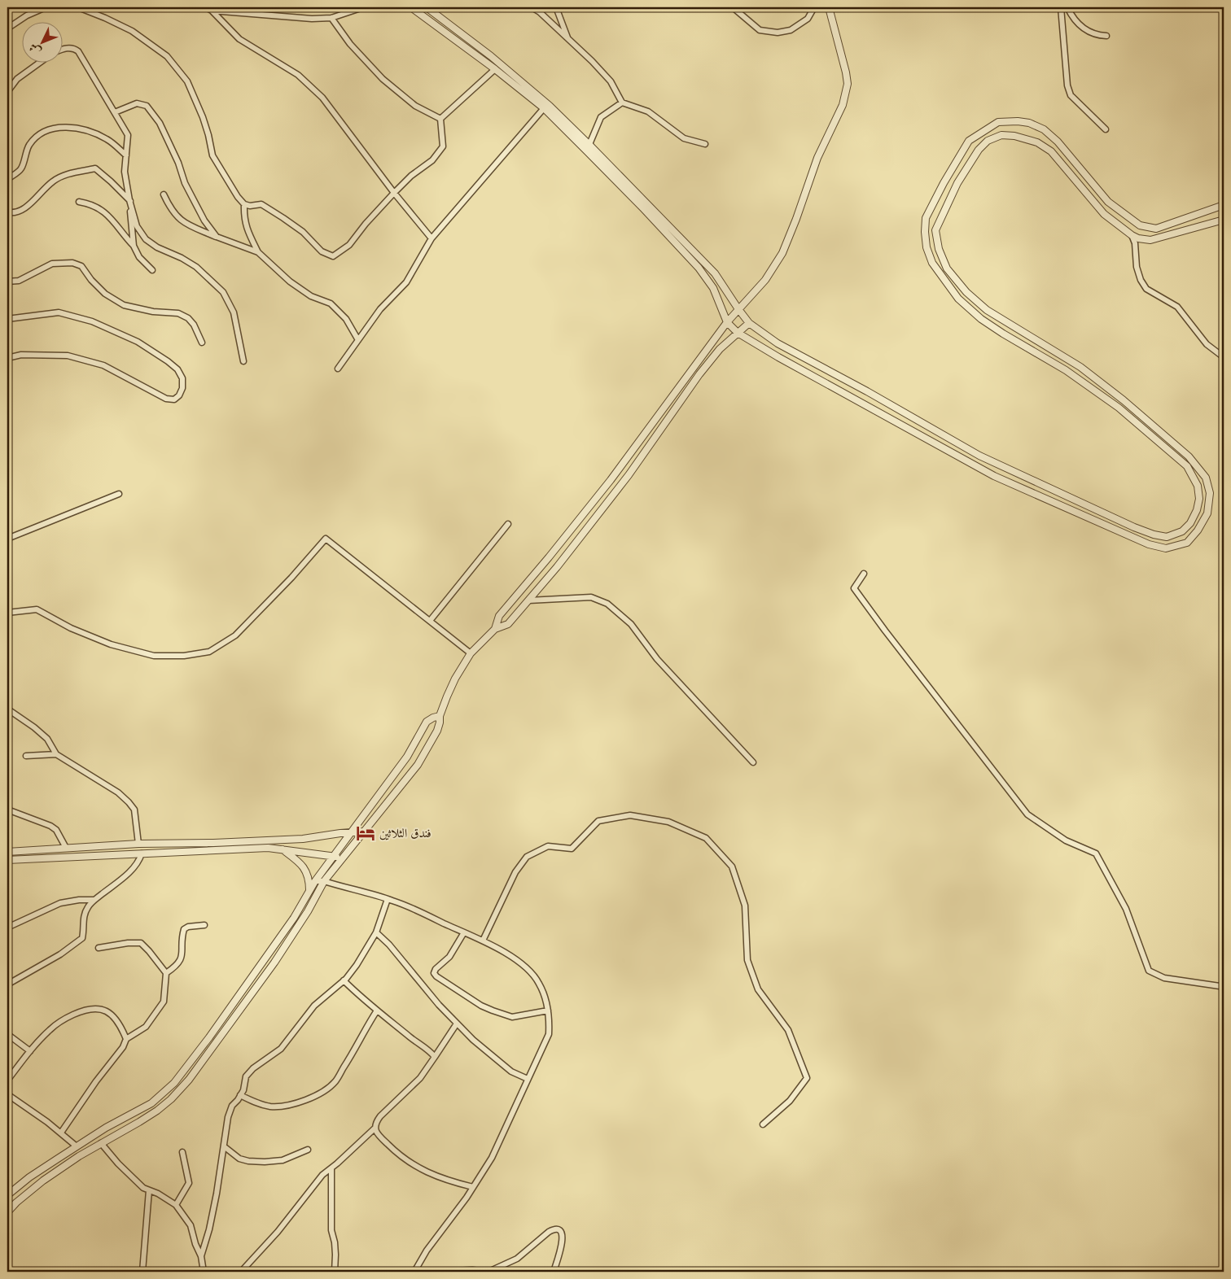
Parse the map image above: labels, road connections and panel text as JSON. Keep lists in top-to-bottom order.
{
  "places": {
    "hotel": ["فندق الثلاثين"]
  },
  "north": "bottom left"
}
